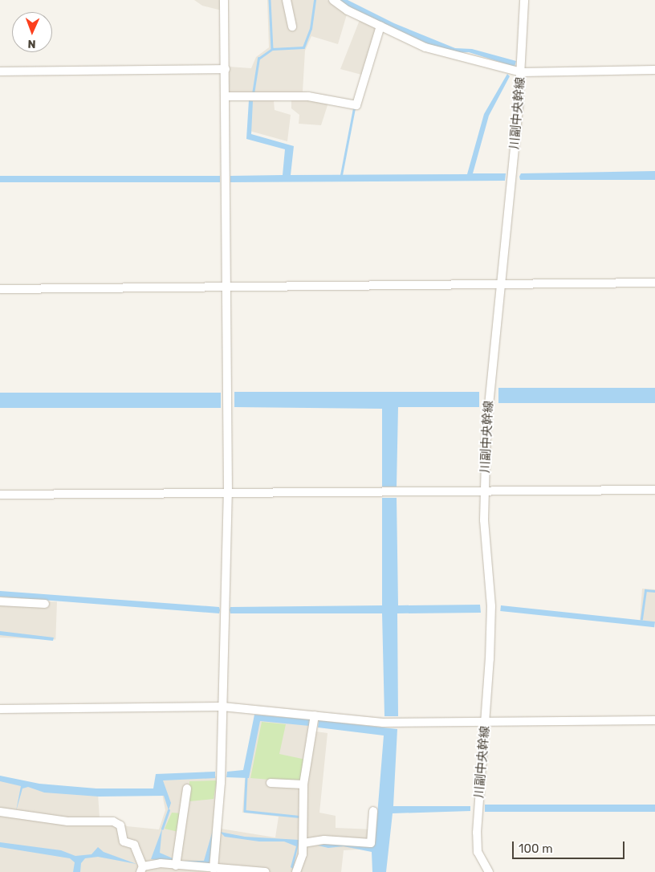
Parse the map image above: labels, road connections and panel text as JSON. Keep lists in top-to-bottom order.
{
  "streets": {
    "street": ["川副中央幹線"]
  },
  "scale_bar": "100 m",
  "north": "bottom"
}
